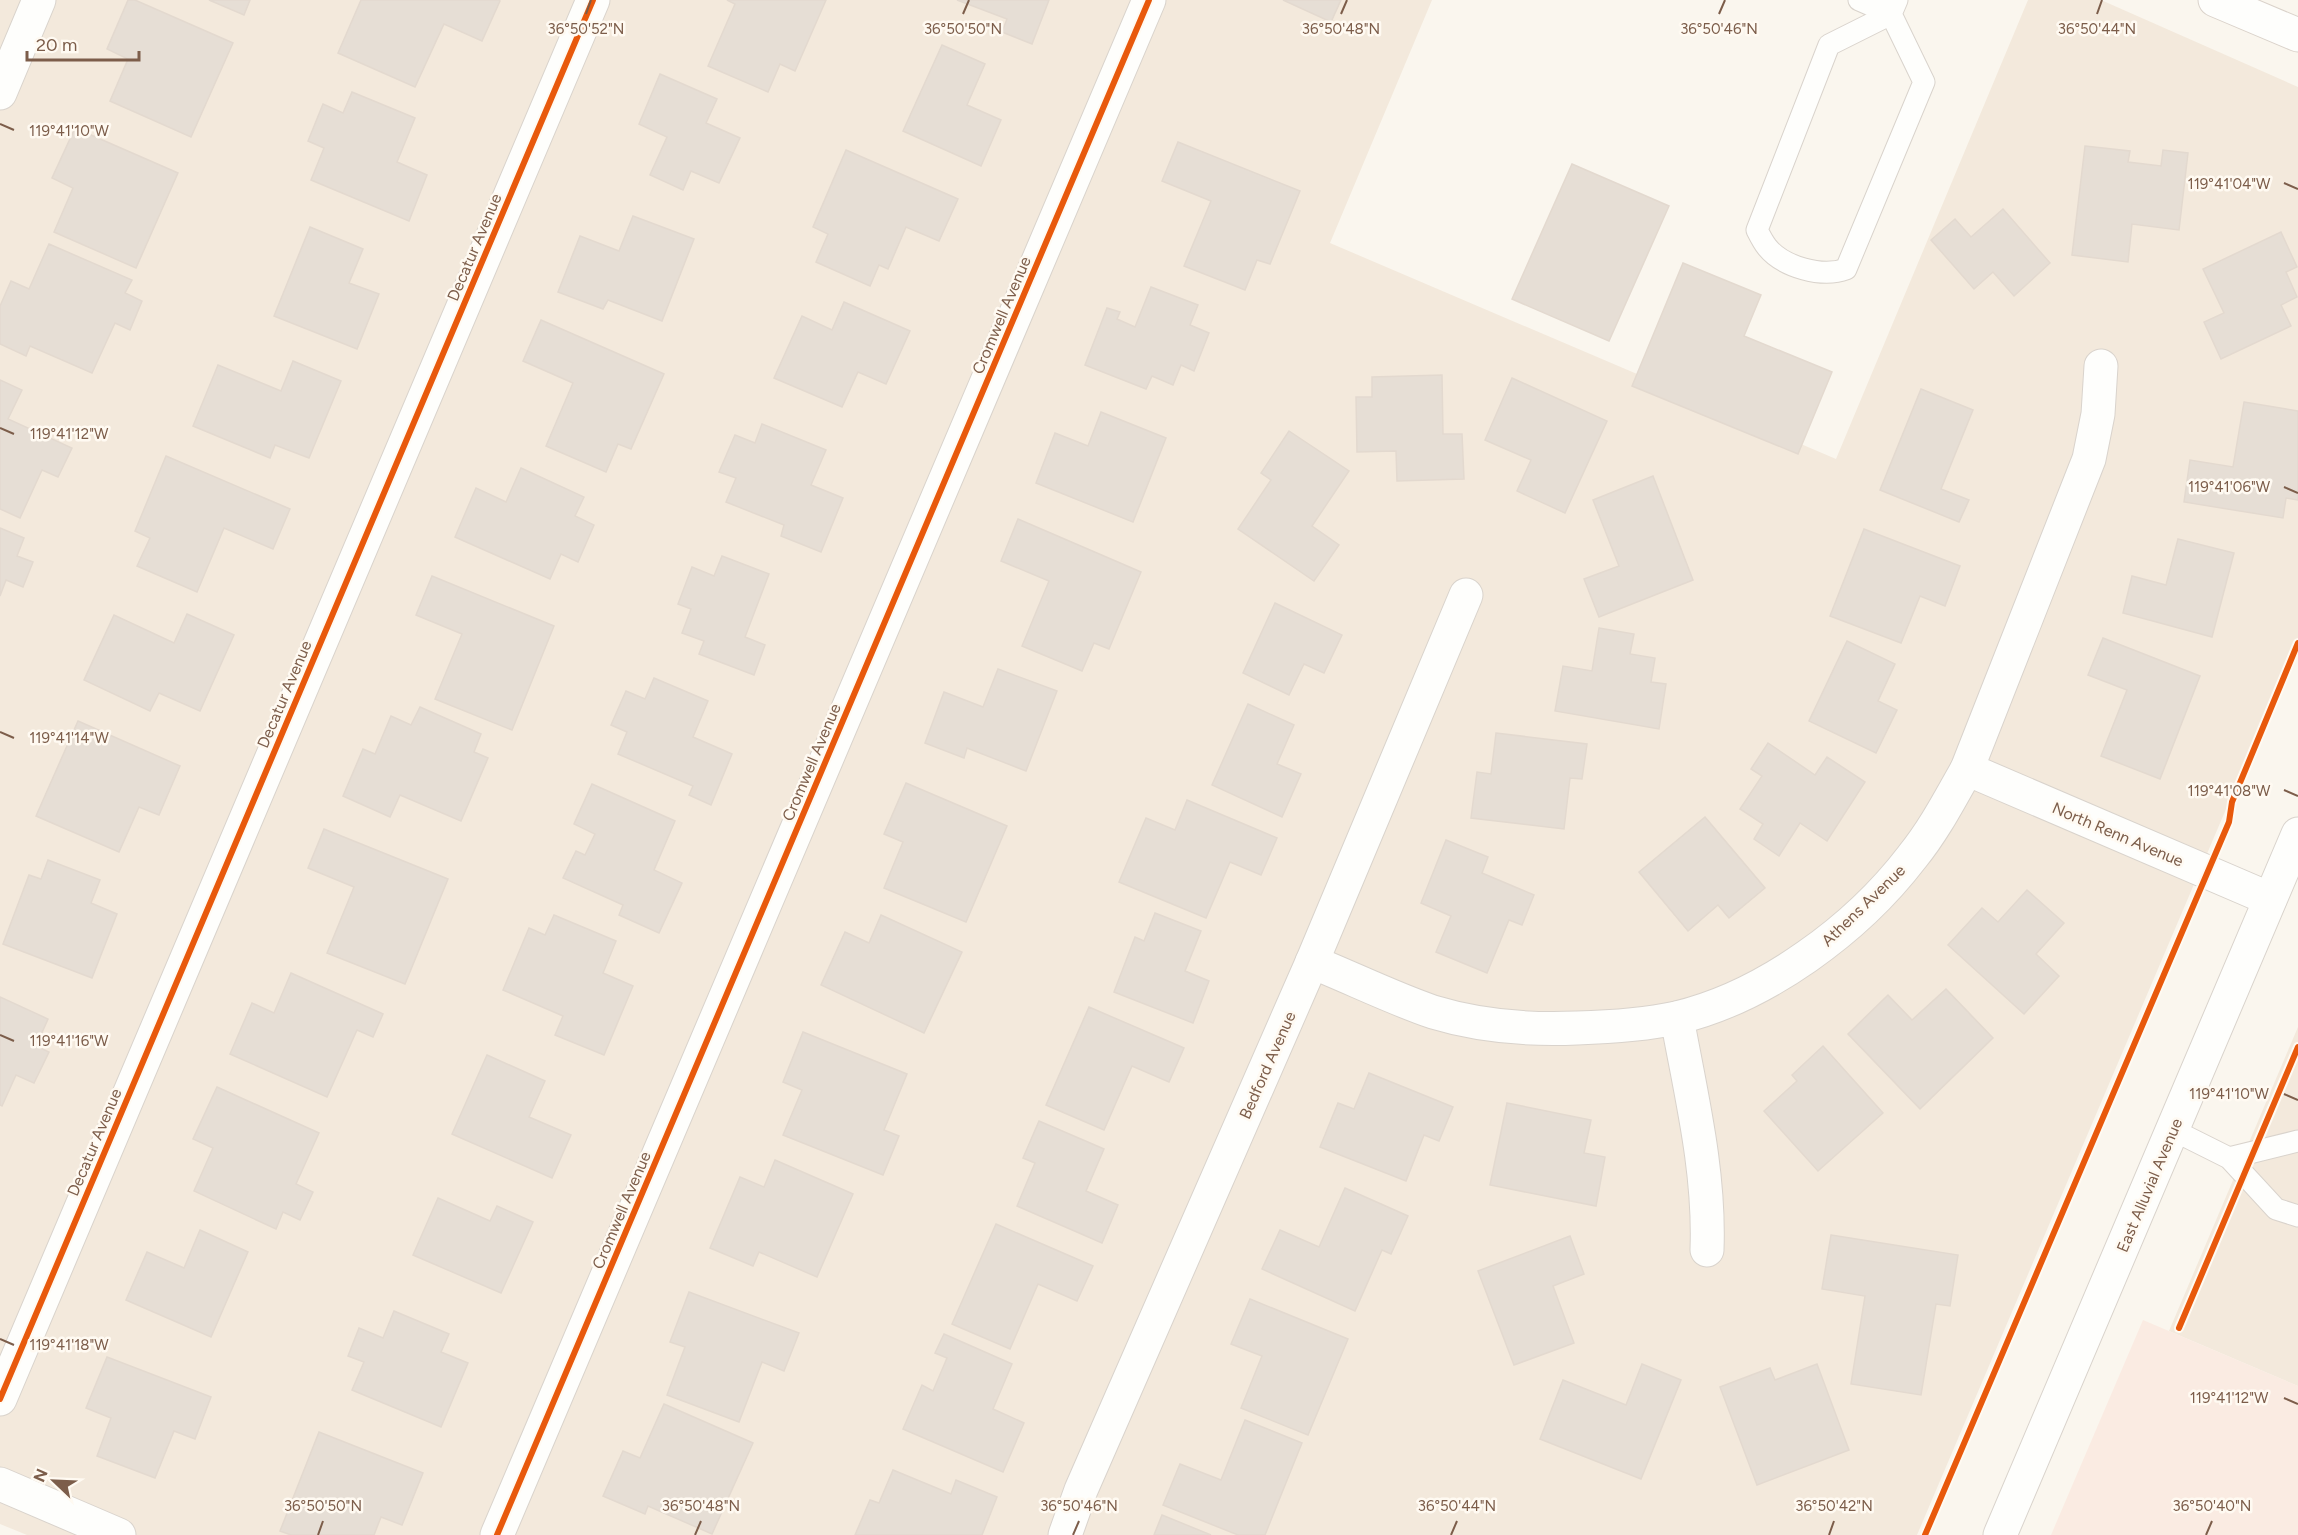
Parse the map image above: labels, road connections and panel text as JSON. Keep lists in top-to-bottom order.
{
  "streets": {
    "street": [
      "Decatur Avenue",
      "Cromwell Avenue",
      "North Renn Avenue",
      "Athens Avenue",
      "Bedford Avenue",
      "East Alluvial Avenue"
    ]
  },
  "crossings": [
    ["North Renn Avenue", "Athens Avenue"],
    ["North Renn Avenue", "East Alluvial Avenue"],
    ["Athens Avenue", "Bedford Avenue"]
  ],
  "scale_bar": "20 m",
  "north": "top left",
  "coordinates": [
    "36°50'52\"N",
    "36°50'50\"N",
    "36°50'48\"N",
    "36°50'46\"N",
    "36°50'44\"N",
    "119°41'10\"W",
    "119°41'04\"W",
    "119°41'12\"W",
    "119°41'06\"W",
    "119°41'14\"W",
    "119°41'08\"W",
    "119°41'16\"W",
    "119°41'18\"W",
    "36°50'42\"N",
    "36°50'40\"N"
  ]
}
